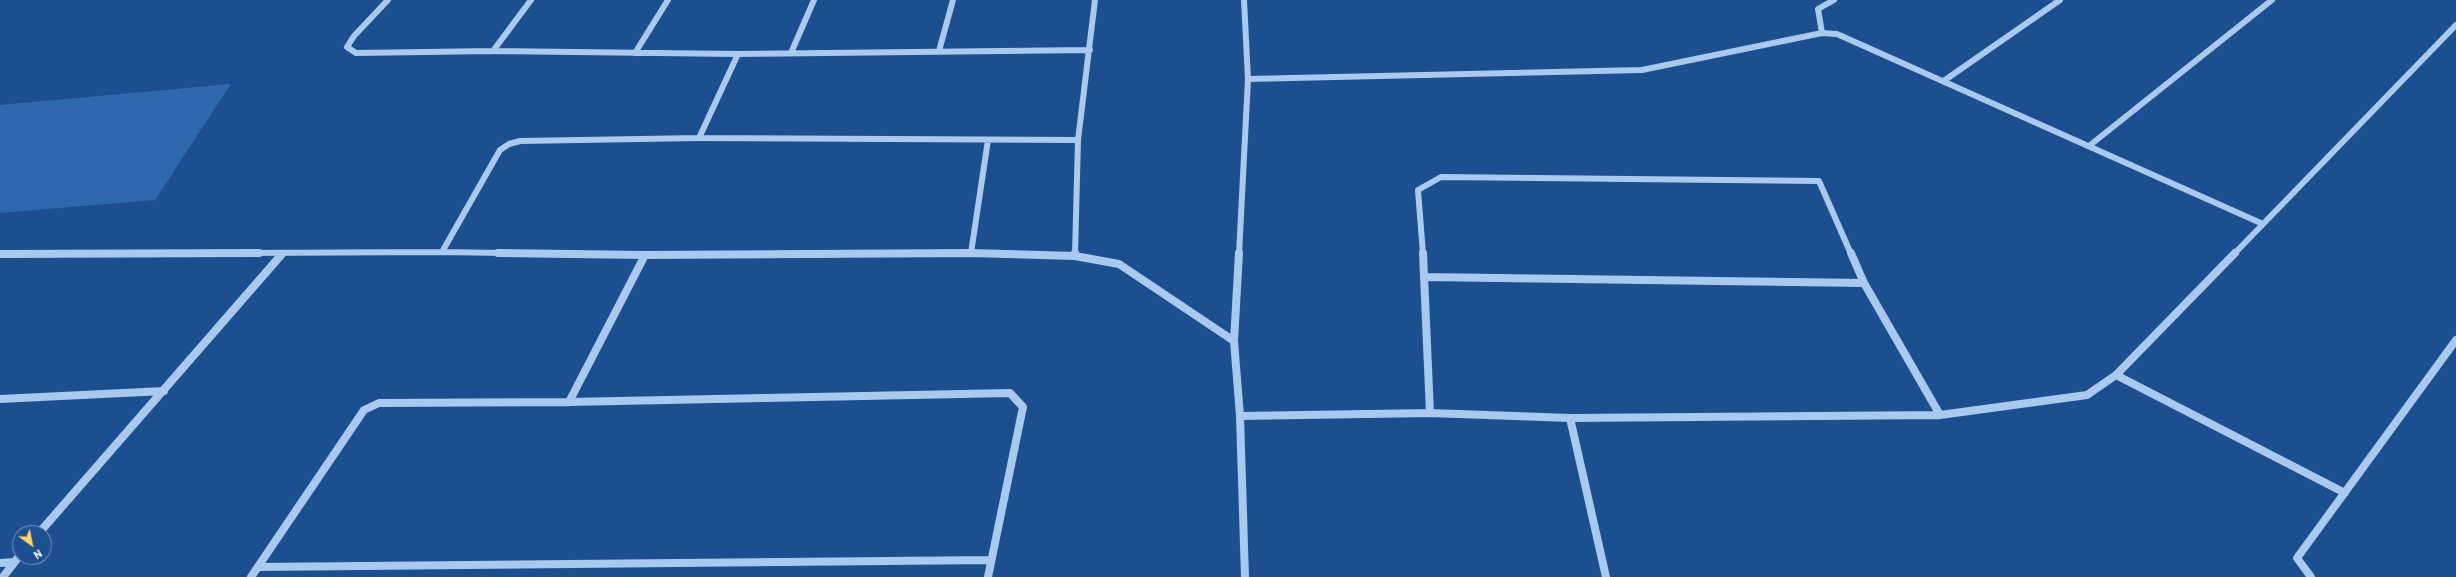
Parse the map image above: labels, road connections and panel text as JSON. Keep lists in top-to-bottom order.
{
  "north": "bottom right"
}
